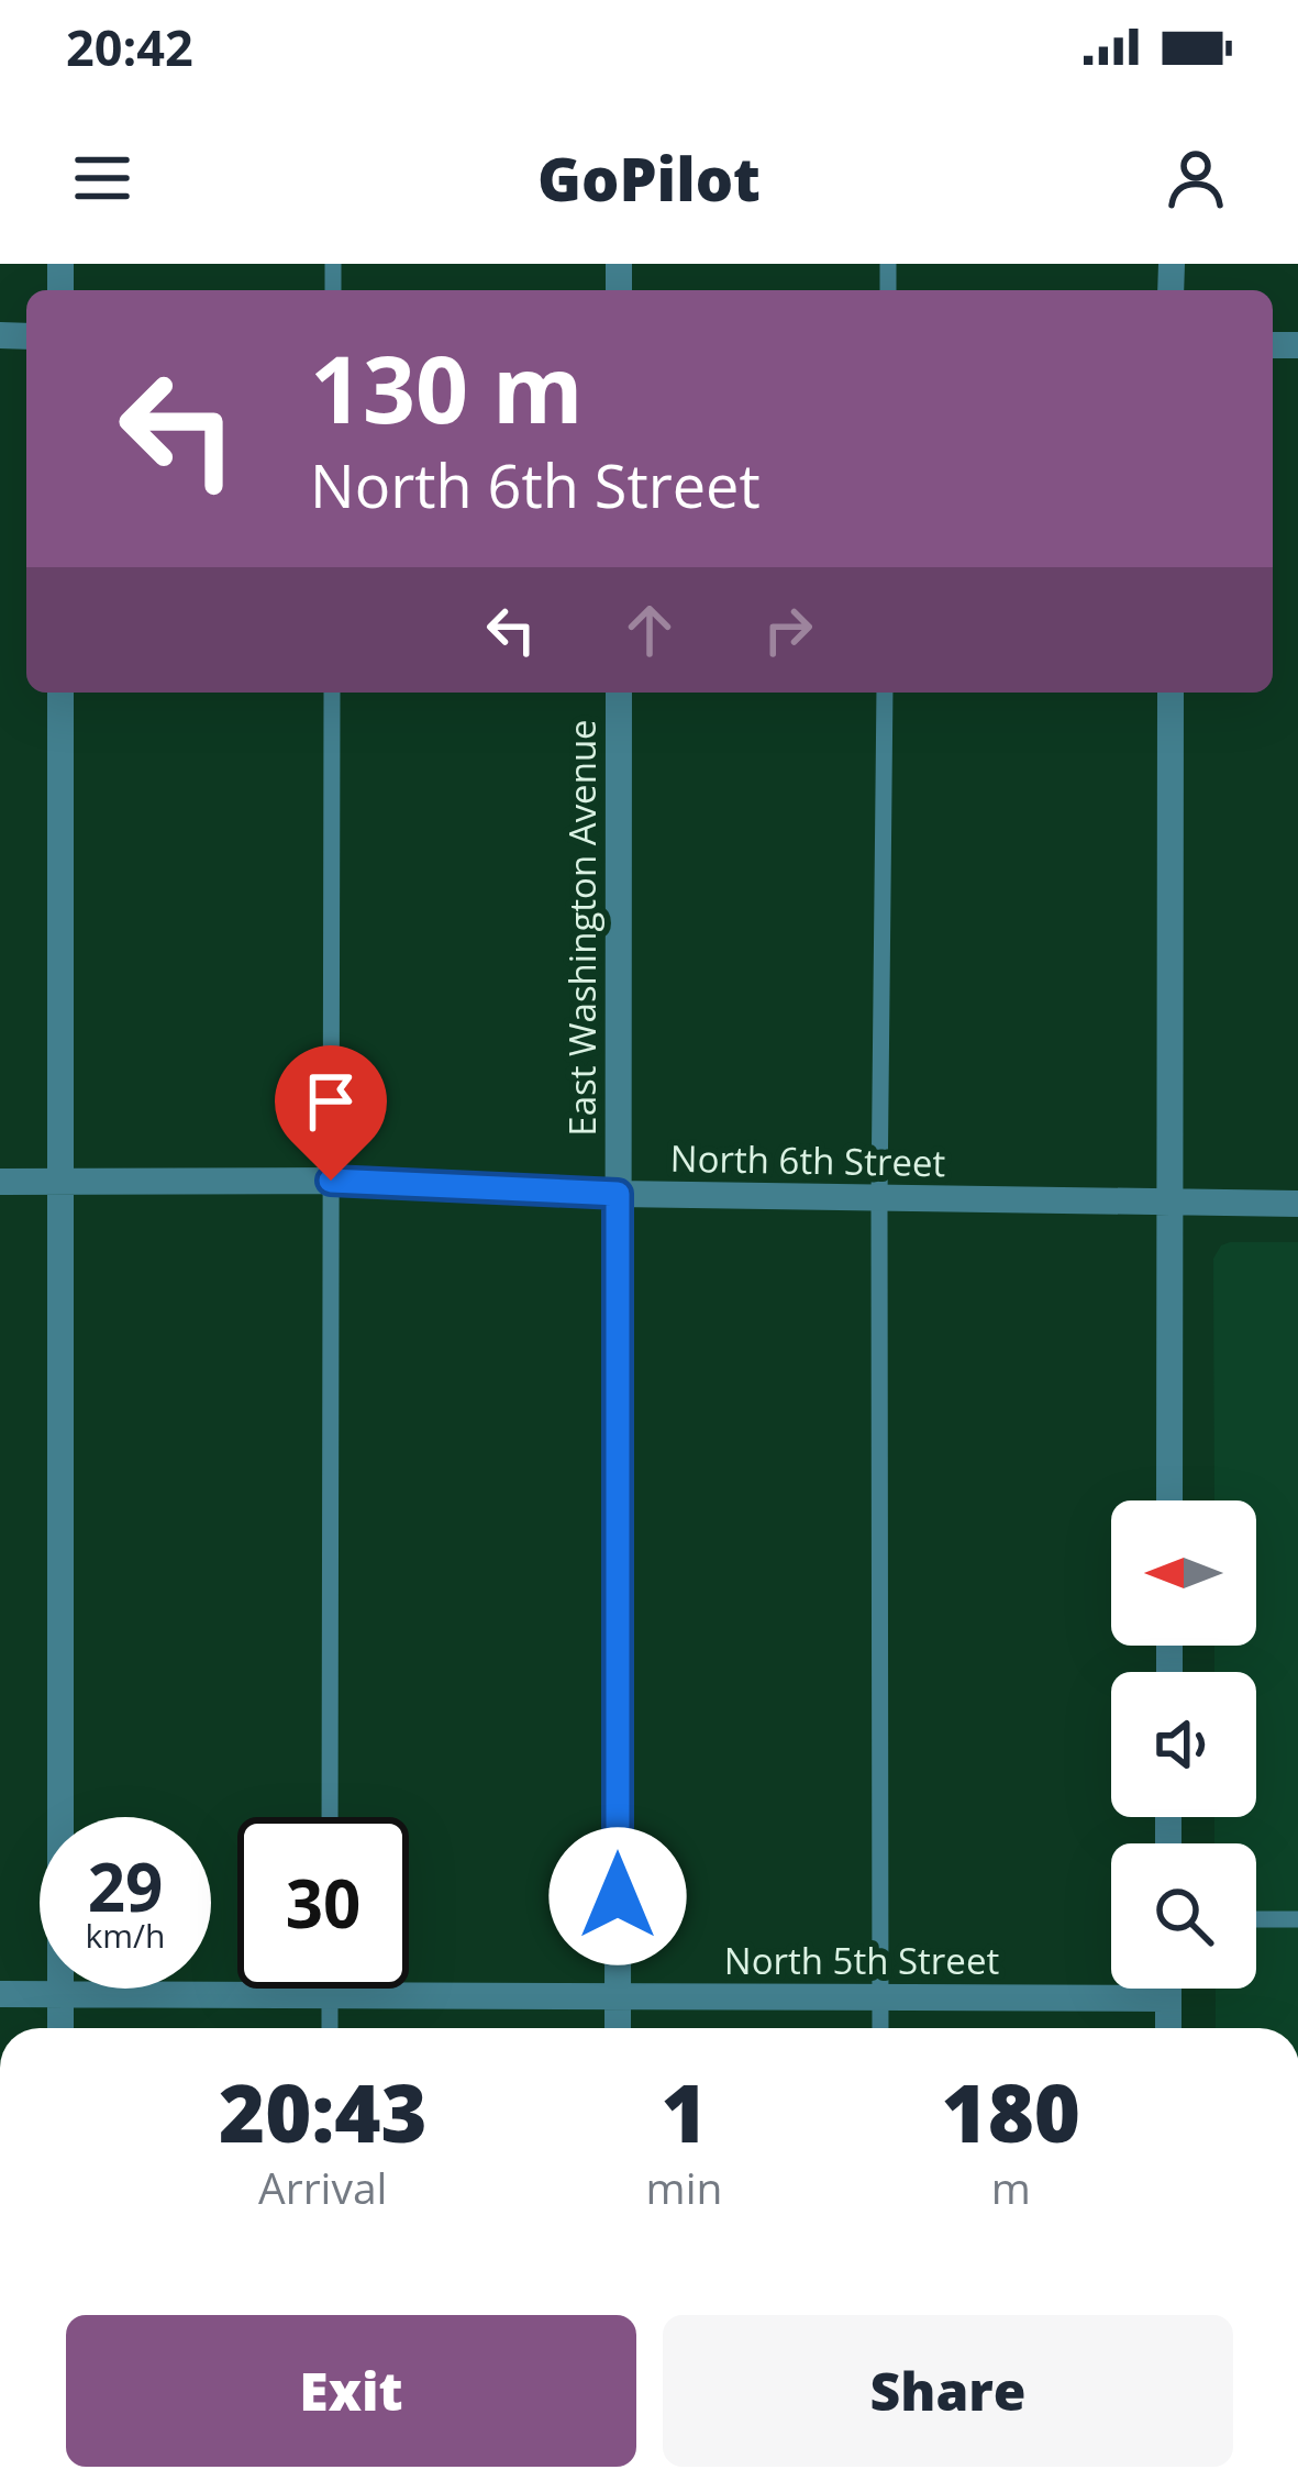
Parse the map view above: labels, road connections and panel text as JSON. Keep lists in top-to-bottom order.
{
  "streets": {
    "street": ["East Washington Avenue", "North 6th Street", "North 5th Street"]
  },
  "crossings": [
    ["East Washington Avenue", "North 6th Street"],
    ["East Washington Avenue", "North 5th Street"]
  ],
  "north": "left",
  "page": {
    "status": "20:42",
    "header": "GoPilot",
    "turn": ["130 m", "North 6th Street"],
    "speed": "29 km/h",
    "limit": "30",
    "eta": [
      "20:43",
      "Arrival",
      "1",
      "min",
      "180",
      "m"
    ],
    "buttons": ["Exit", "Share"]
  }
}
